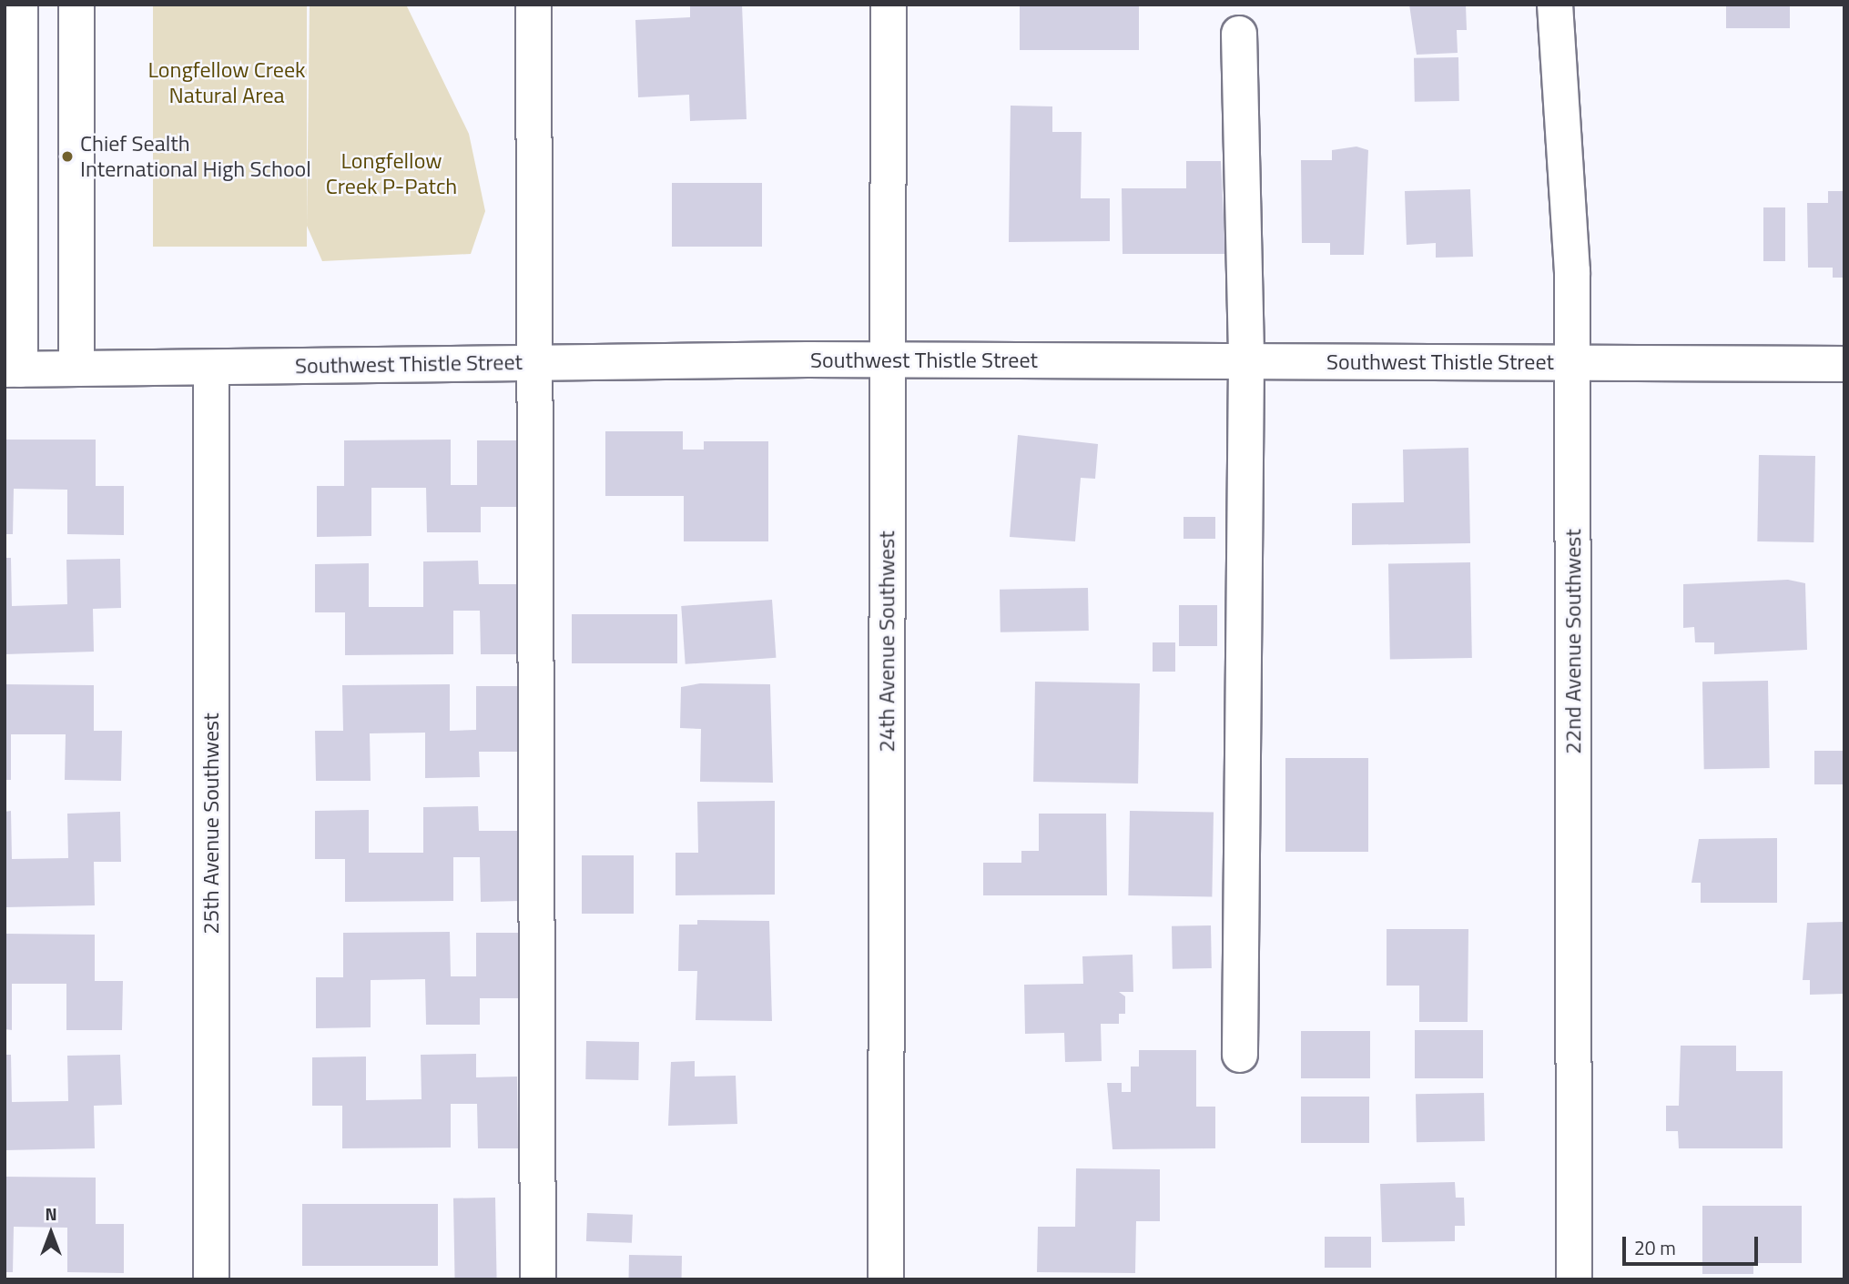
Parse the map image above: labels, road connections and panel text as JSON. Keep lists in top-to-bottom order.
{
  "streets": {
    "street": [
      "Southwest Thistle Street",
      "24th Avenue Southwest",
      "22nd Avenue Southwest",
      "25th Avenue Southwest"
    ]
  },
  "crossings": [
    ["Southwest Thistle Street", "24th Avenue Southwest"],
    ["Southwest Thistle Street", "22nd Avenue Southwest"],
    ["Southwest Thistle Street", "25th Avenue Southwest"]
  ],
  "parks": ["Longfellow Creek Natural Area", "Longfellow Creek P-Patch"],
  "places": ["Chief Sealth International High School"],
  "scale_bar": "20 m",
  "north": "top"
}
